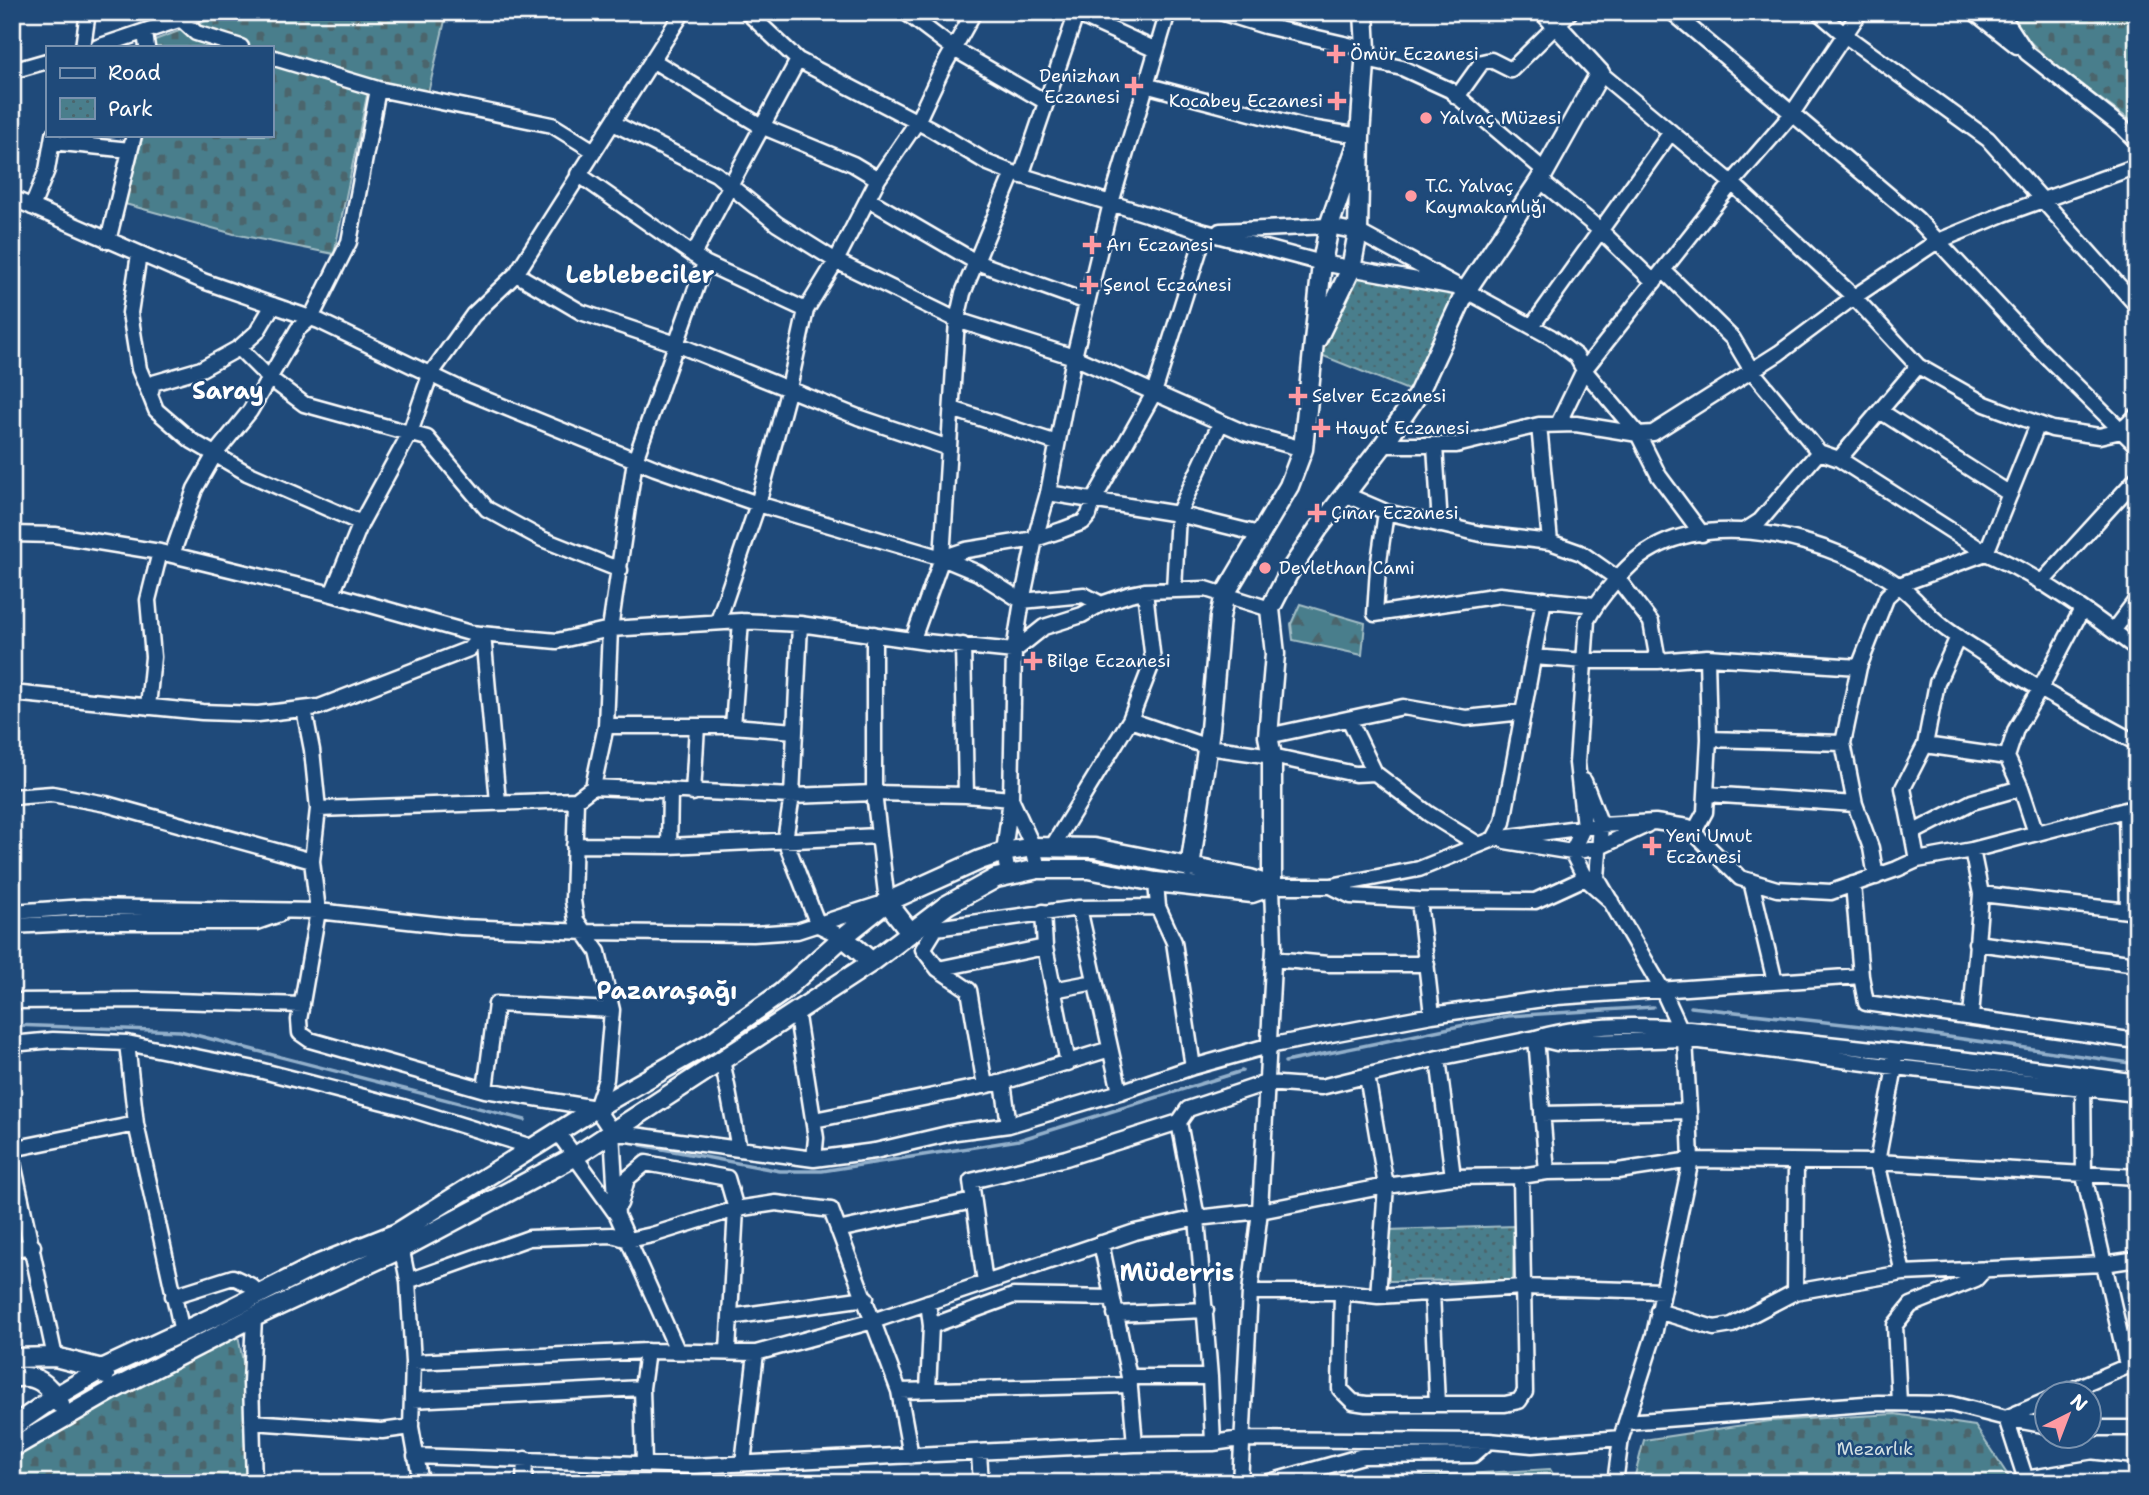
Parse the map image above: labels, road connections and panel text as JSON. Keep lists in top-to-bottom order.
{
  "districts": [
    "Leblebeciler",
    "Saray",
    "Pazaraşağı",
    "Müderris"
  ],
  "parks": ["Mezarlık"],
  "places": {
    "health": [
      "Ömür Eczanesi",
      "Denizhan Eczanesi",
      "Kocabey Eczanesi",
      "Arı Eczanesi",
      "Şenol Eczanesi",
      "Selver Eczanesi",
      "Hayat Eczanesi",
      "Çınar Eczanesi",
      "Bilge Eczanesi",
      "Yeni Umut Eczanesi"
    ],
    "other": ["Yalvaç Müzesi", "T.C. Yalvaç Kaymakamlığı", "Devlethan Cami"]
  },
  "legend": ["Road", "Park"],
  "north": "top right"
}
